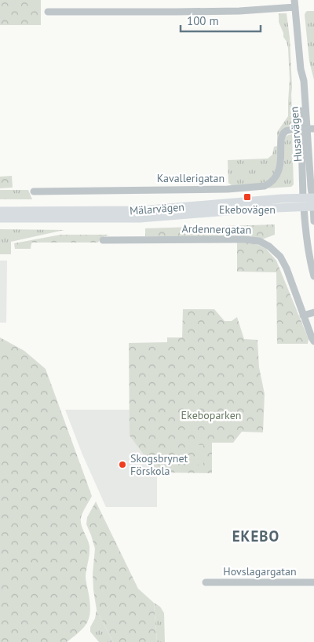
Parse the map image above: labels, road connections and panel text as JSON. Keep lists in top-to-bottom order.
{
  "streets": {
    "main road": ["Mälarvägen"],
    "street": [
      "Husarvägen",
      "Kavallerigatan",
      "Ardennergatan",
      "Hovslagargatan"
    ]
  },
  "crossings": [
    ["Husarvägen", "Kavallerigatan"],
    ["Husarvägen", "Mälarvägen"]
  ],
  "districts": ["EKEBO"],
  "parks": ["Ekeboparken"],
  "places": {
    "transit": ["Ekebovägen"],
    "other": ["Skogsbrynet Förskola"]
  },
  "scale_bar": "100 m"
}
